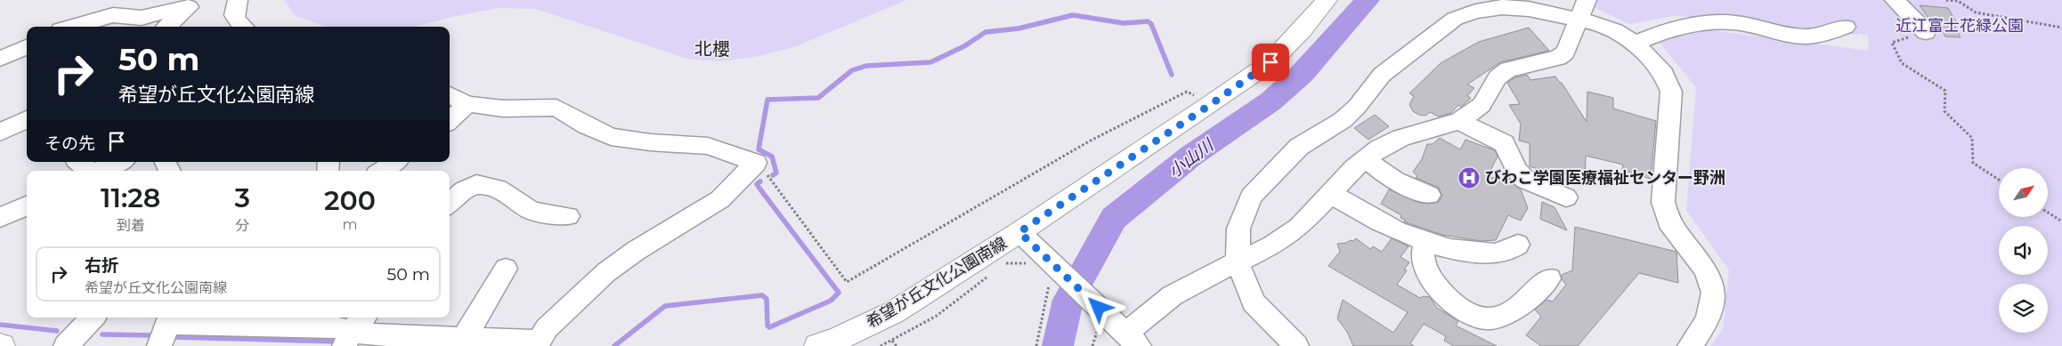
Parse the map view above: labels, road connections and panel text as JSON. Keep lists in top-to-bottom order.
{
  "streets": {
    "main road": ["希望が丘文化公園南線"]
  },
  "districts": ["北櫻"],
  "water": ["小山川"],
  "parks": ["近江富士花緑公園"],
  "places": {
    "hospital": ["びわこ学園医療福祉センター野洲"]
  },
  "north": "top right",
  "page": {
    "turn": ["50 m", "希望が丘文化公園南線"],
    "then": "その先",
    "eta": [
      "11:28",
      "到着",
      "3",
      "分",
      "200",
      "m"
    ],
    "list": [
      {
        "name": "右折",
        "note": "希望が丘文化公園南線",
        "value": "50 m"
      }
    ]
  }
}
